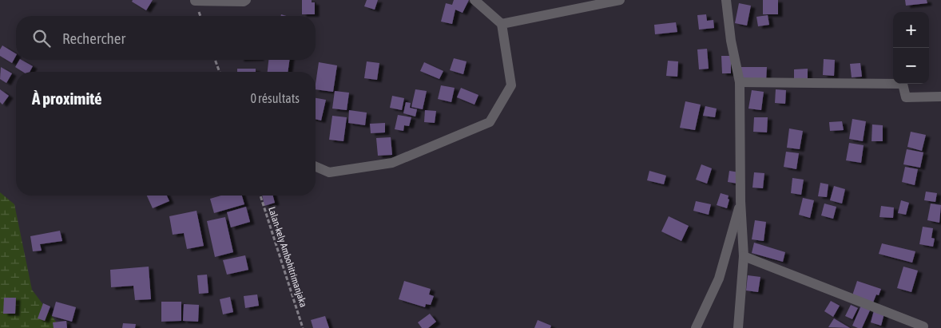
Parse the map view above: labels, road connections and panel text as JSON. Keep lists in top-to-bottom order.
{
  "streets": {
    "path": ["Lalan-kely Ambohitrimanjaka"]
  },
  "page": {
    "map_buttons": ["+", "−"],
    "search": "Rechercher",
    "heading": ["À proximité", "0 résultats"]
  }
}
